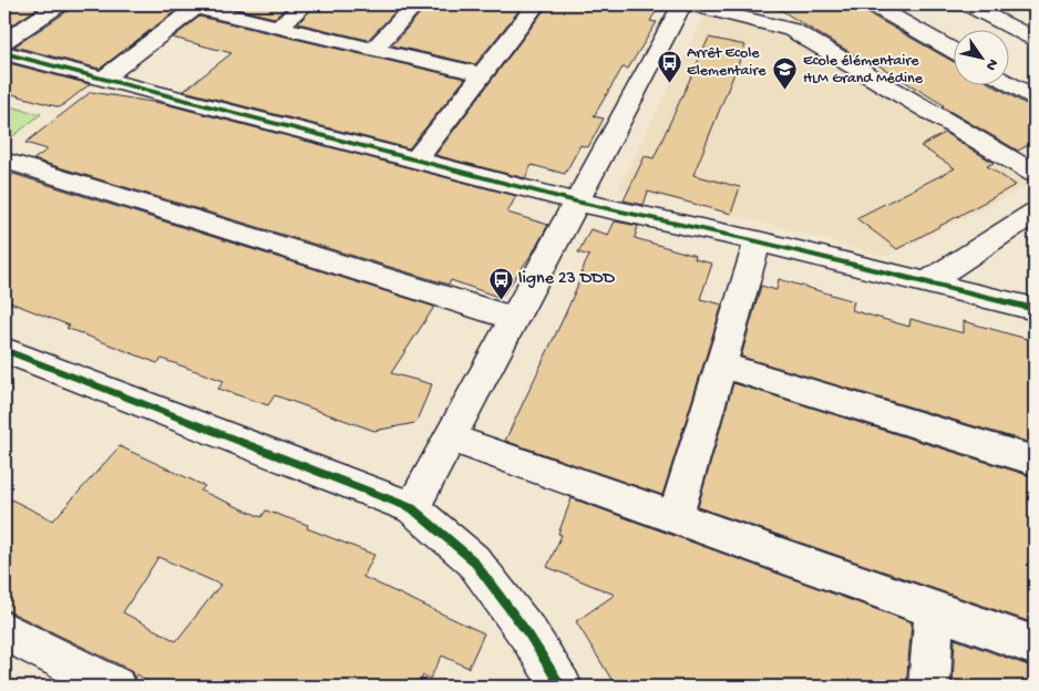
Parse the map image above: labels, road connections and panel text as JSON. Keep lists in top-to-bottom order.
{
  "places": {
    "bus stop": ["Arrêt Ecole Elementaire", "ligne 23 DDD"],
    "school or university": ["Ecole élémentaire HLM Grand Médine"]
  },
  "north": "bottom right"
}
